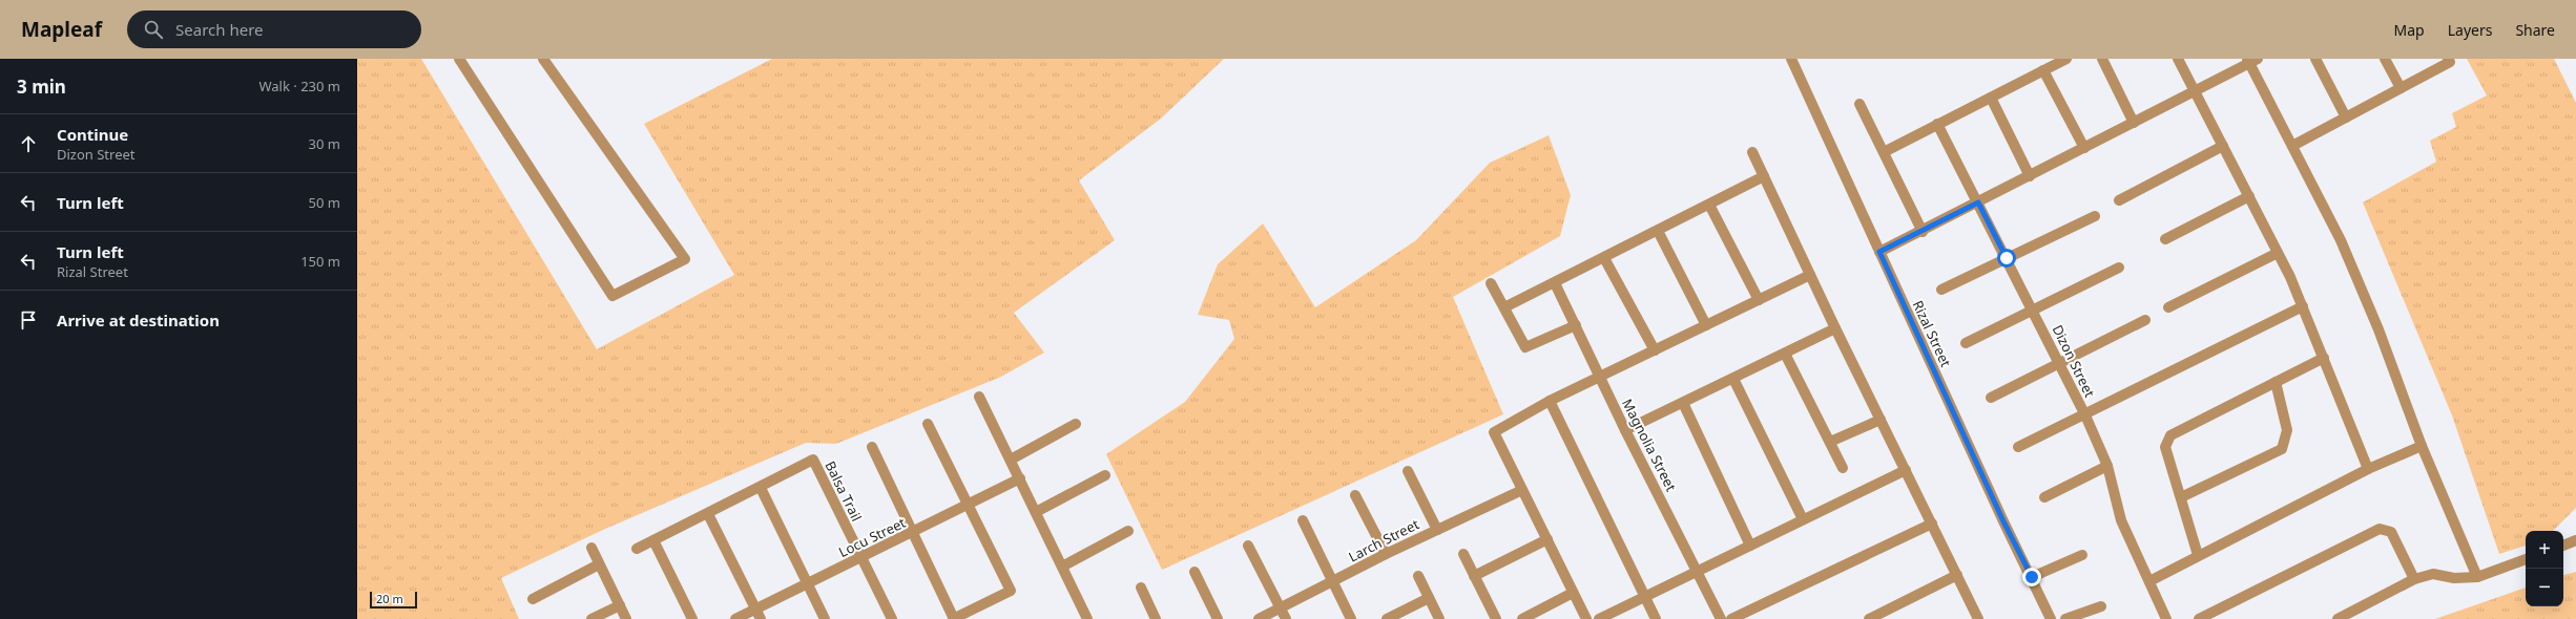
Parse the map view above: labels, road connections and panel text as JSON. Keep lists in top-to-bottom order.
{
  "streets": {
    "street": [
      "Rizal Street",
      "Dizon Street",
      "Magnolia Street",
      "Balsa Trail",
      "Locu Street",
      "Larch Street"
    ]
  },
  "crossings": [
    ["Balsa Trail", "Locu Street"]
  ],
  "scale_bar": "20 m",
  "page": {
    "header": "Mapleaf",
    "search": "Search here",
    "nav": ["Map", "Layers", "Share"],
    "heading": ["3 min", "Walk · 230 m"],
    "list": [
      ["Continue", "Dizon Street", "30 m"],
      ["Turn left", "50 m"],
      ["Turn left", "Rizal Street", "150 m"],
      "Arrive at destination"
    ],
    "map_buttons": ["+", "−"],
    "scale": "20 m"
  }
}
